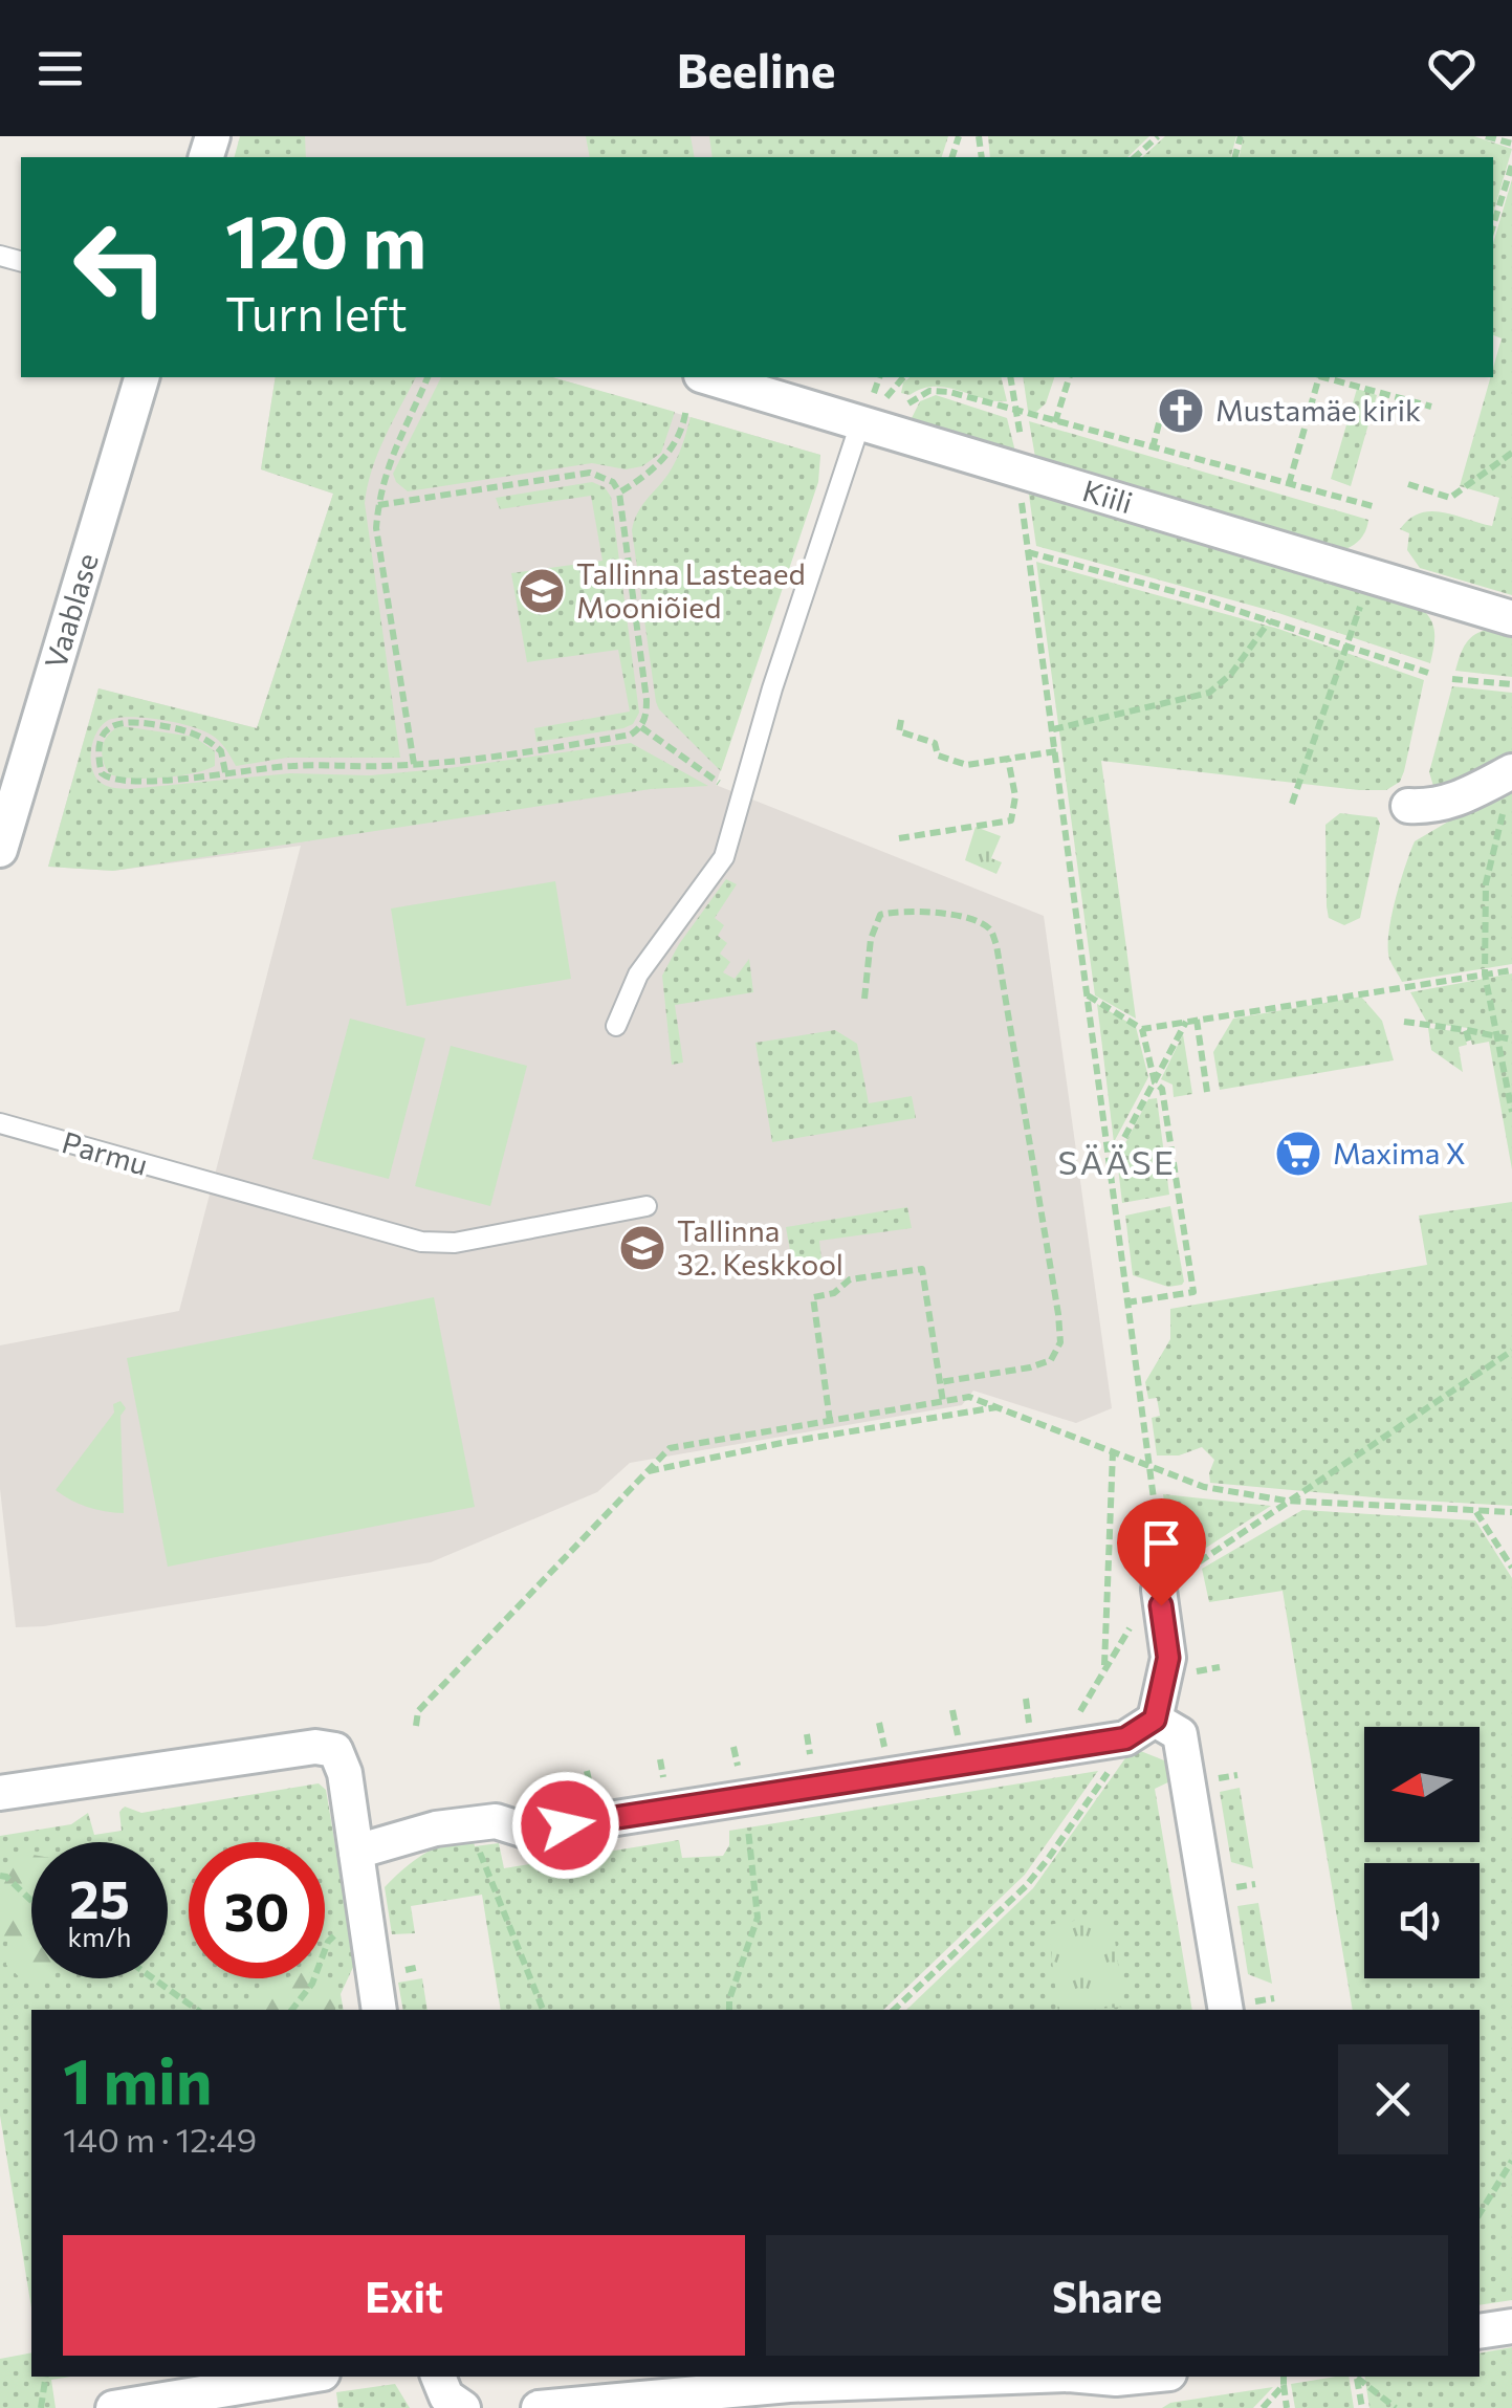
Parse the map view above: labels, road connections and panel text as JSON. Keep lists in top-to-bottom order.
{
  "streets": {
    "street": ["Kiili", "Vaablase"],
    "lane": ["Parmu"]
  },
  "districts": ["SÄÄSE"],
  "places": {
    "church": ["Mustamäe kirik"],
    "school or university": ["Tallinna Lasteaed Mooniõied", "Tallinna 32. Keskkool"],
    "supermarket": ["Maxima X"]
  },
  "north": "left",
  "page": {
    "header": "Beeline",
    "turn": ["120 m", "Turn left"],
    "speed": "25 km/h",
    "limit": "30",
    "heading": ["1 min", "140 m · 12:49"],
    "buttons": ["Exit", "Share"]
  }
}
